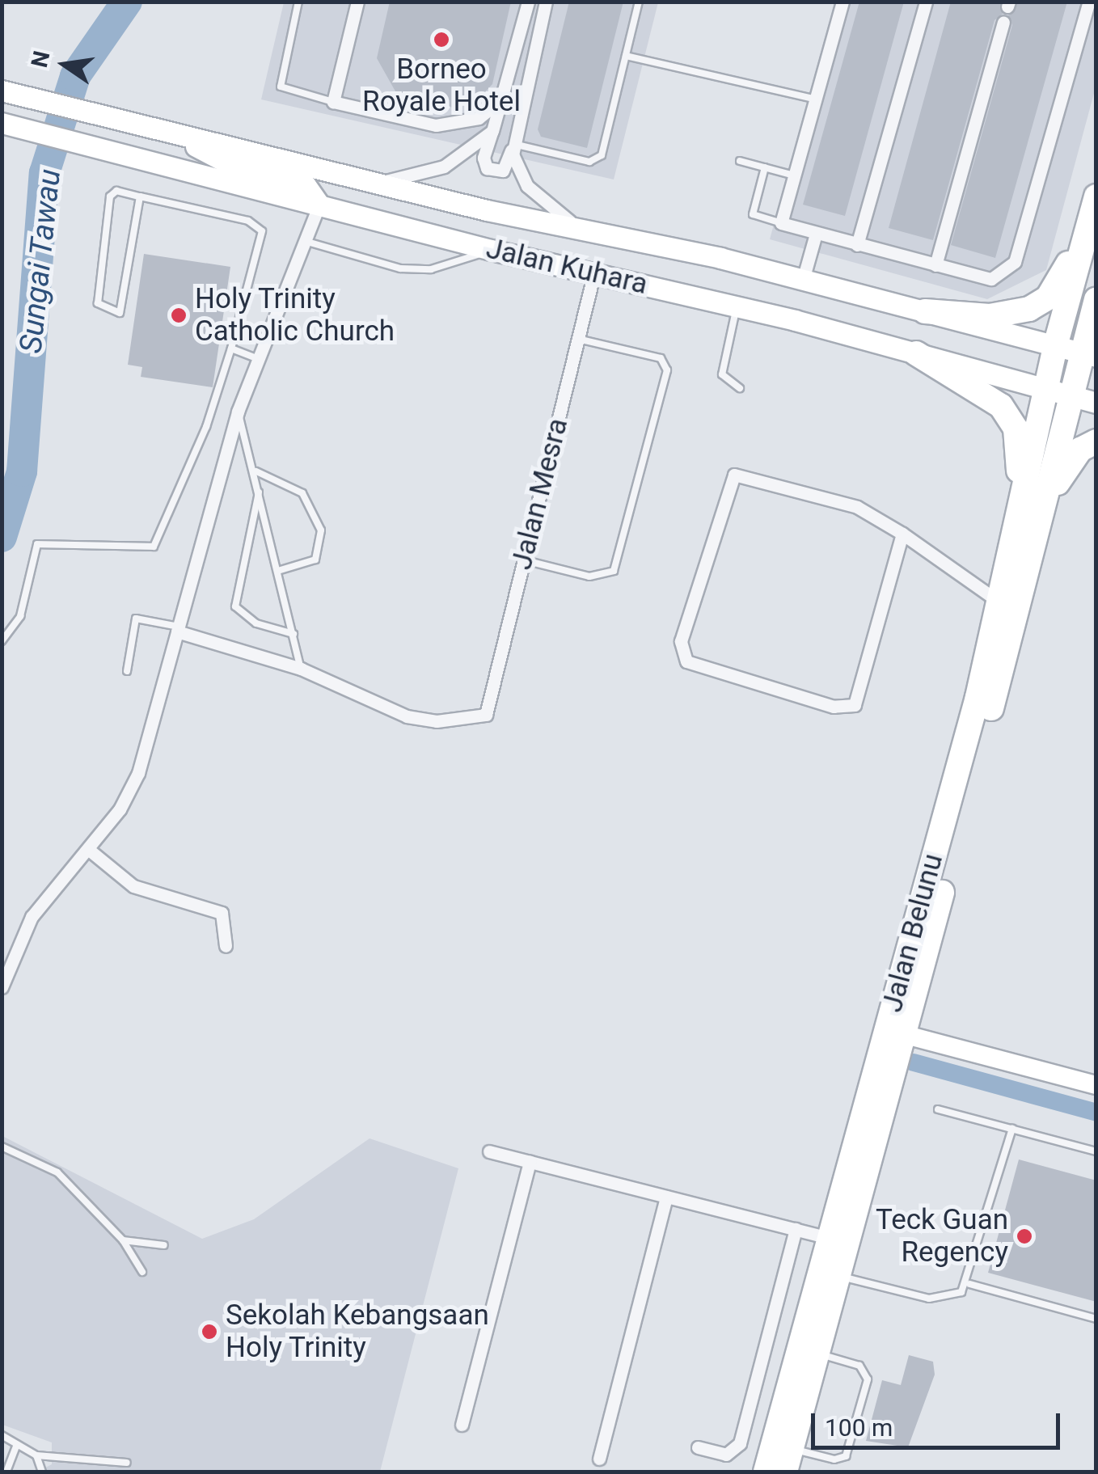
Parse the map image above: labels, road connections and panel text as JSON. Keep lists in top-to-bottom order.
{
  "streets": {
    "highway": ["Jalan Belunu"],
    "main road": ["Jalan Kuhara"],
    "street": ["Jalan Mesra"]
  },
  "crossings": [
    ["Jalan Kuhara", "Jalan Mesra"],
    ["Jalan Kuhara", "Jalan Belunu"]
  ],
  "water": ["Sungai Tawau"],
  "places": [
    "Borneo Royale Hotel",
    "Holy Trinity Catholic Church",
    "Teck Guan Regency",
    "Sekolah Kebangsaan Holy Trinity"
  ],
  "scale_bar": "100 m",
  "north": "left"
}
